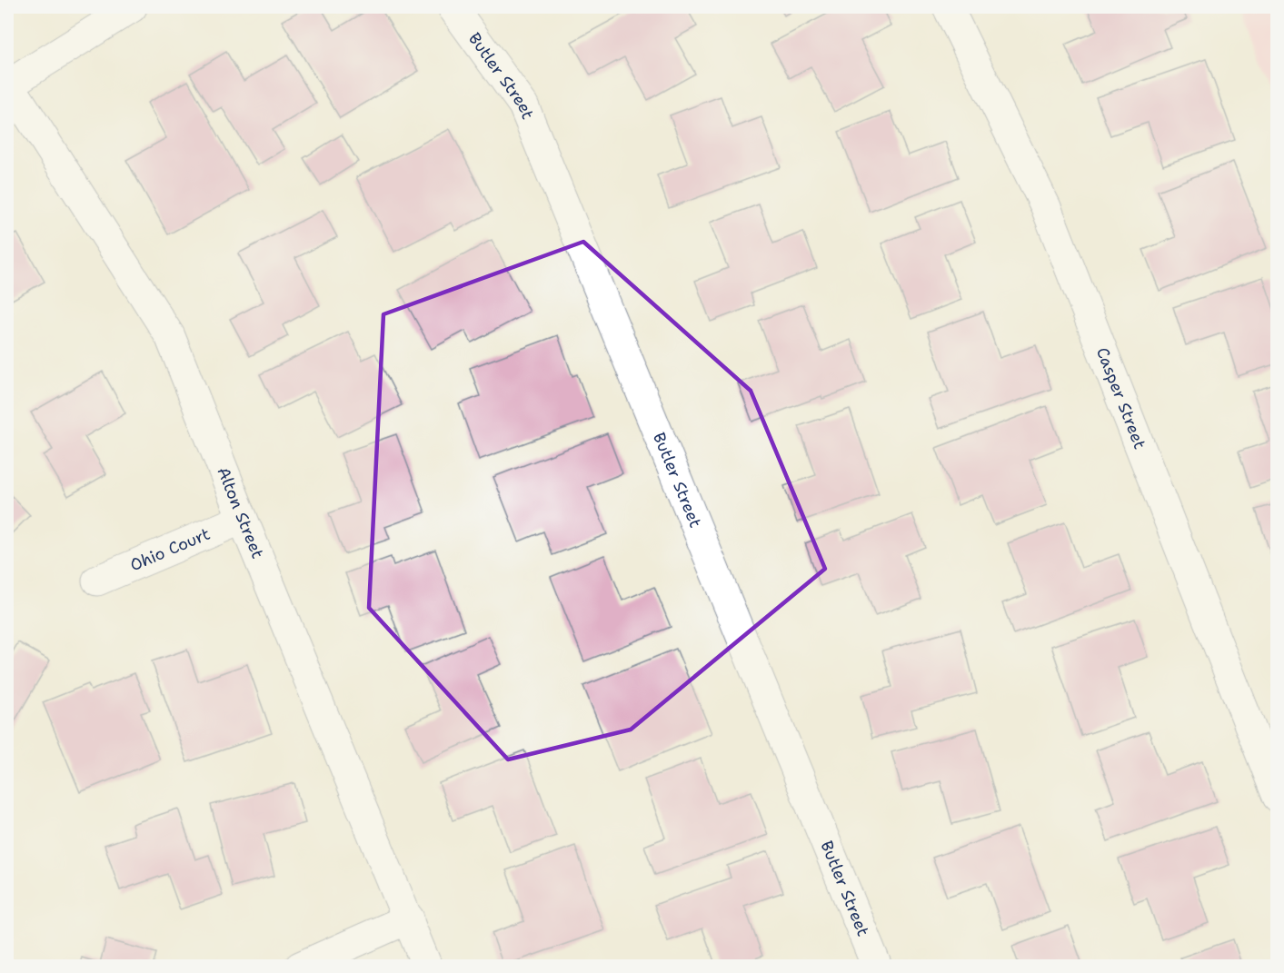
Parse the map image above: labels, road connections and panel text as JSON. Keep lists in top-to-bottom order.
{
  "streets": {
    "street": [
      "Butler Street",
      "Casper Street",
      "Alton Street",
      "Ohio Court"
    ]
  },
  "crossings": [
    ["Alton Street", "Ohio Court"]
  ]
}
